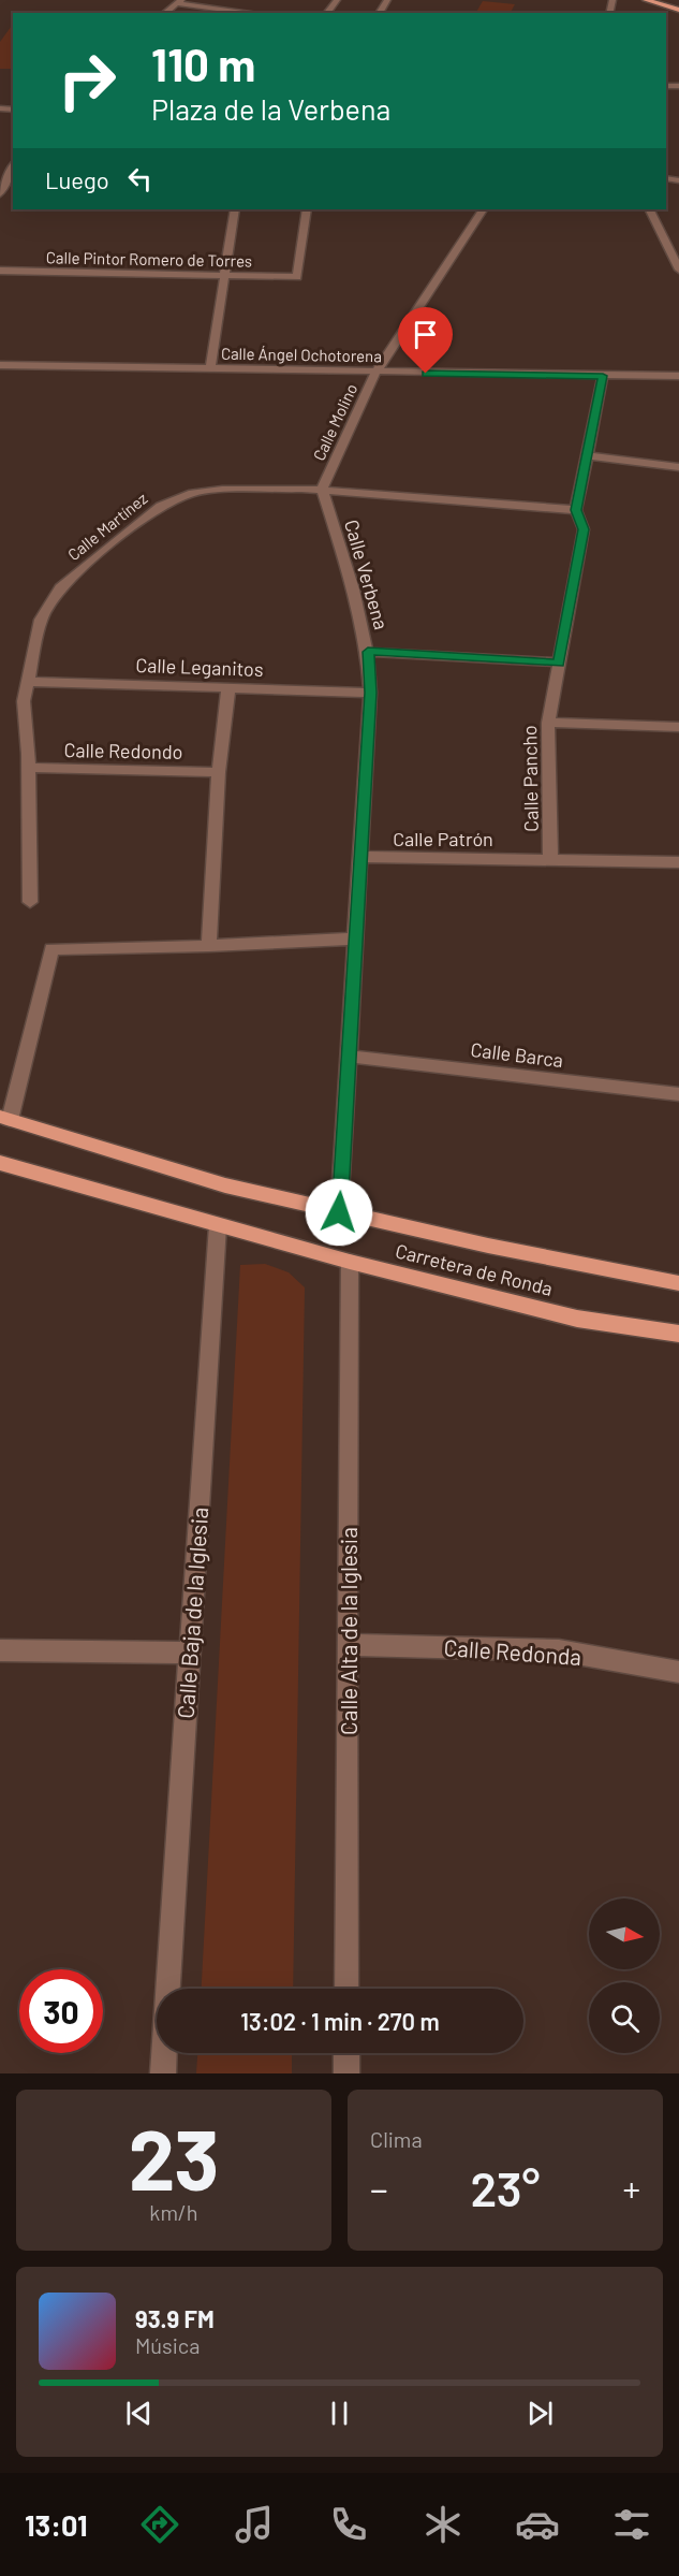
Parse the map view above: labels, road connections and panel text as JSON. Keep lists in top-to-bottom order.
{
  "streets": {
    "main road": ["Carretera de Ronda"],
    "street": [
      "Calle Pintor Romero de Torres",
      "Calle Ángel Ochotorena",
      "Calle Molino",
      "Calle Martínez",
      "Calle Verbena",
      "Calle Leganitos",
      "Calle Redondo",
      "Calle Pancho",
      "Calle Patrón",
      "Calle Barca",
      "Calle Baja de la Iglesia",
      "Calle Alta de la Iglesia",
      "Calle Redonda"
    ]
  },
  "crossings": [
    ["Calle Ángel Ochotorena", "Calle Molino"],
    ["Calle Molino", "Calle Martínez"],
    ["Calle Molino", "Calle Verbena"],
    ["Calle Martínez", "Calle Verbena"],
    ["Calle Martínez", "Calle Leganitos"],
    ["Calle Martínez", "Calle Redondo"],
    ["Calle Martínez", "Calle Pancho"],
    ["Calle Verbena", "Calle Leganitos"],
    ["Calle Verbena", "Calle Patrón"],
    ["Calle Verbena", "Calle Barca"],
    ["Calle Verbena", "Carretera de Ronda"],
    ["Calle Pancho", "Calle Patrón"],
    ["Carretera de Ronda", "Calle Baja de la Iglesia"],
    ["Carretera de Ronda", "Calle Alta de la Iglesia"],
    ["Calle Alta de la Iglesia", "Calle Redonda"]
  ],
  "north": "right",
  "page": {
    "turn": ["110 m", "Plaza de la Verbena"],
    "then": "Luego",
    "limit": "30",
    "trip": "13:02 · 1 min · 270 m",
    "tile": [
      ["23", "km/h"],
      "Clima"
    ],
    "heat": ["−", "23°", "+"],
    "song": ["93.9 FM", "Música"],
    "tabs": "13:01"
  }
}
